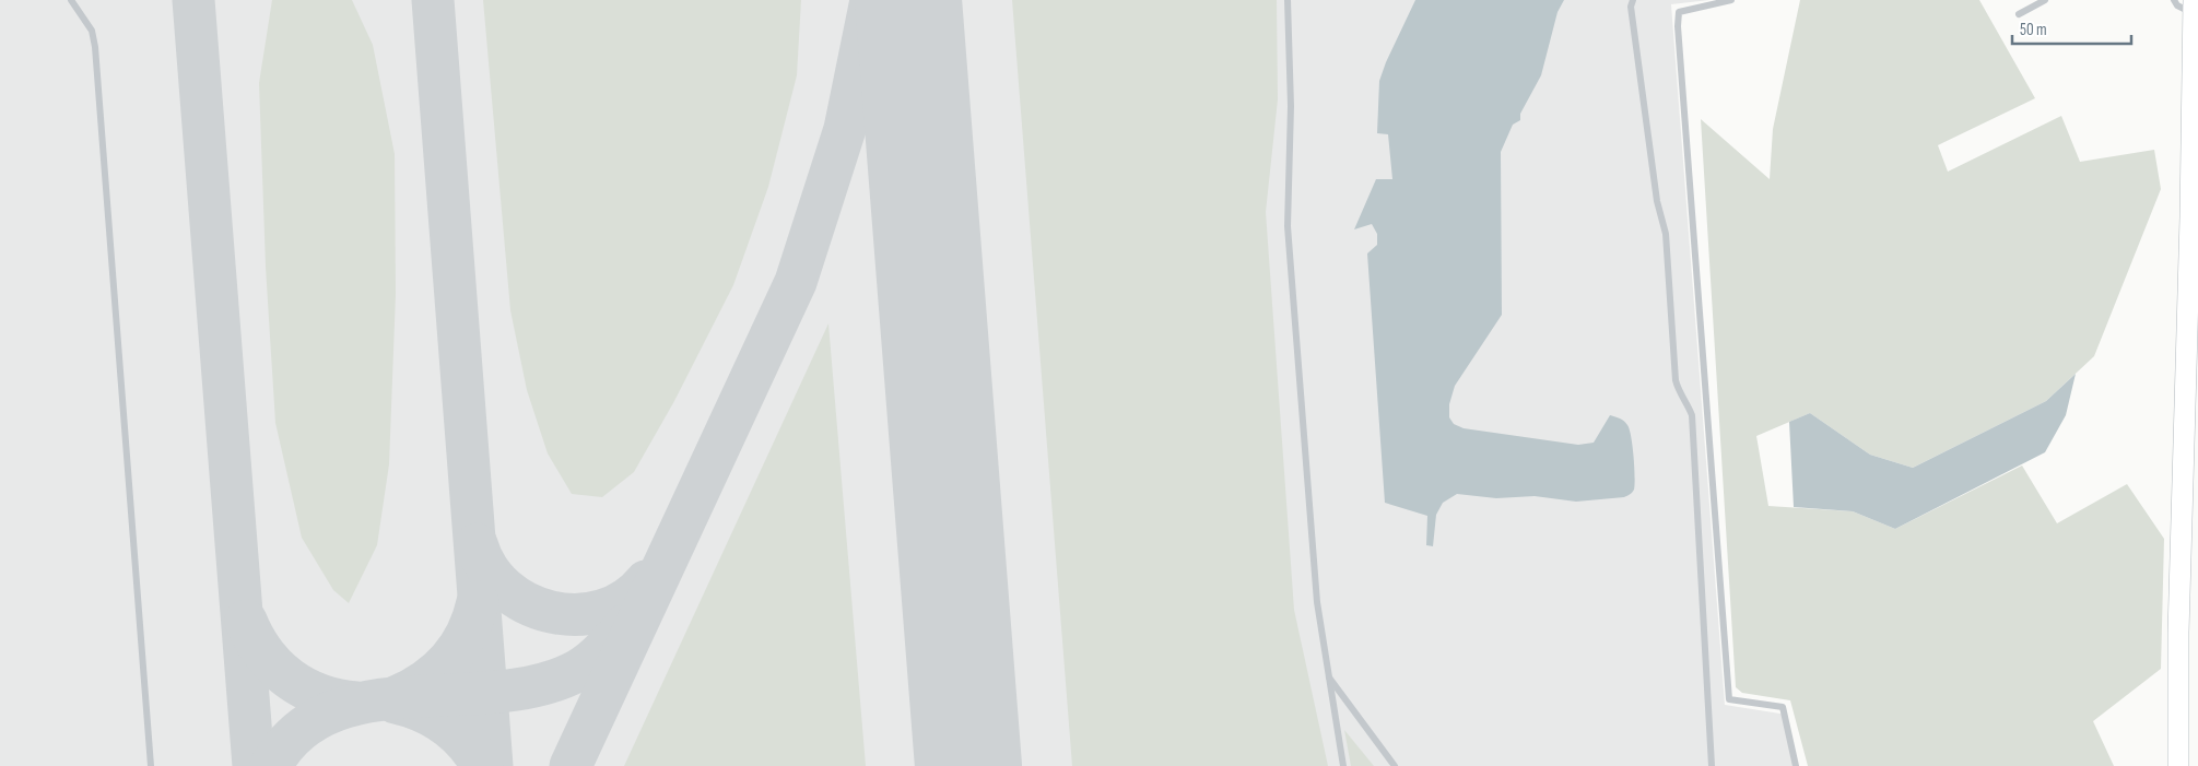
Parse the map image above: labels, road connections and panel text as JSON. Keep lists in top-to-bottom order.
{
  "scale_bar": "50 m"
}
